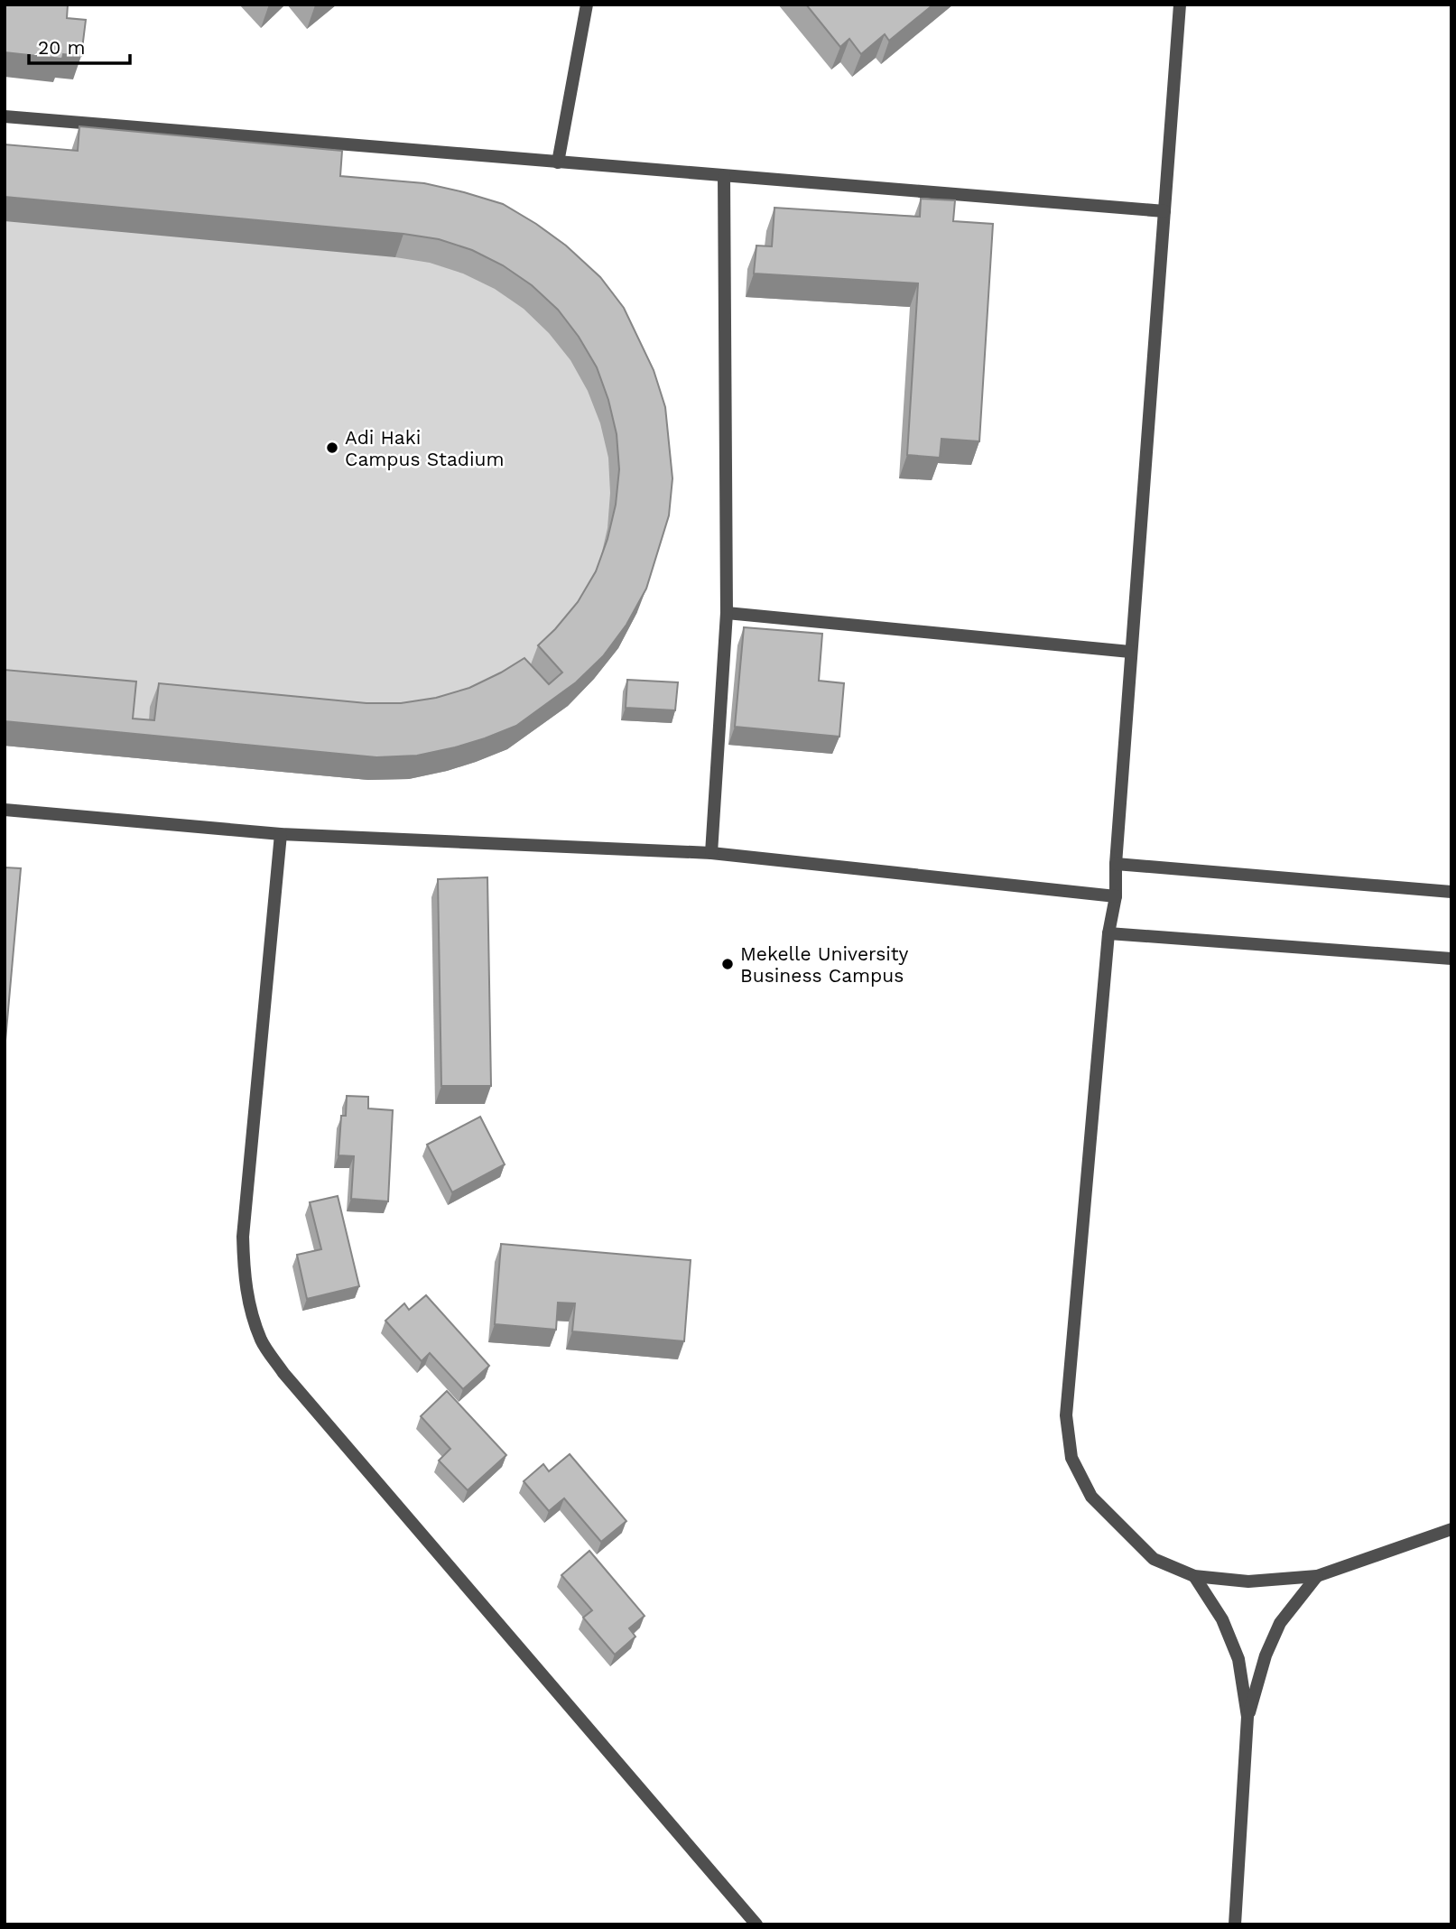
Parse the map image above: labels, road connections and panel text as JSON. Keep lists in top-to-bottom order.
{
  "places": ["Adi Haki Campus Stadium", "Mekelle University Business Campus"],
  "scale_bar": "20 m"
}
